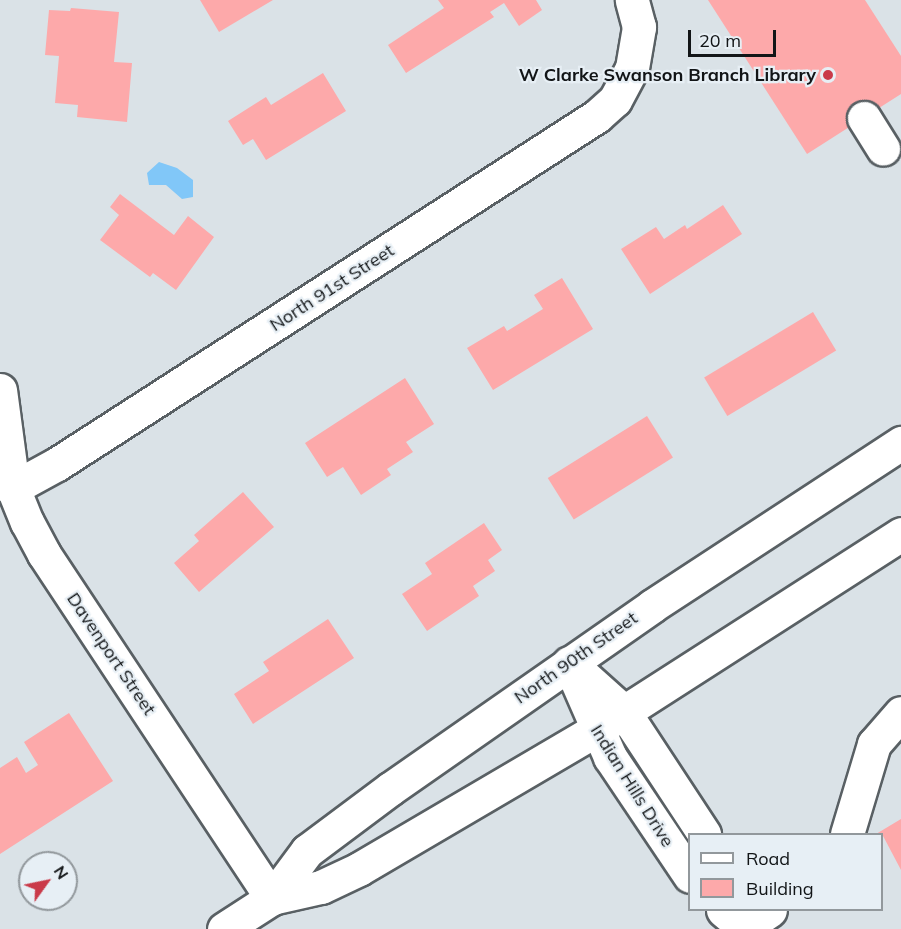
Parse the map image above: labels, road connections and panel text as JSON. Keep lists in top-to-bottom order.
{
  "streets": {
    "street": [
      "North 91st Street",
      "Davenport Street",
      "North 90th Street",
      "Indian Hills Drive"
    ]
  },
  "crossings": [
    ["North 91st Street", "Davenport Street"],
    ["Davenport Street", "North 90th Street"],
    ["North 90th Street", "Indian Hills Drive"]
  ],
  "places": ["W Clarke Swanson Branch Library"],
  "legend": ["Road", "Building"],
  "scale_bar": "20 m",
  "north": "top right"
}
